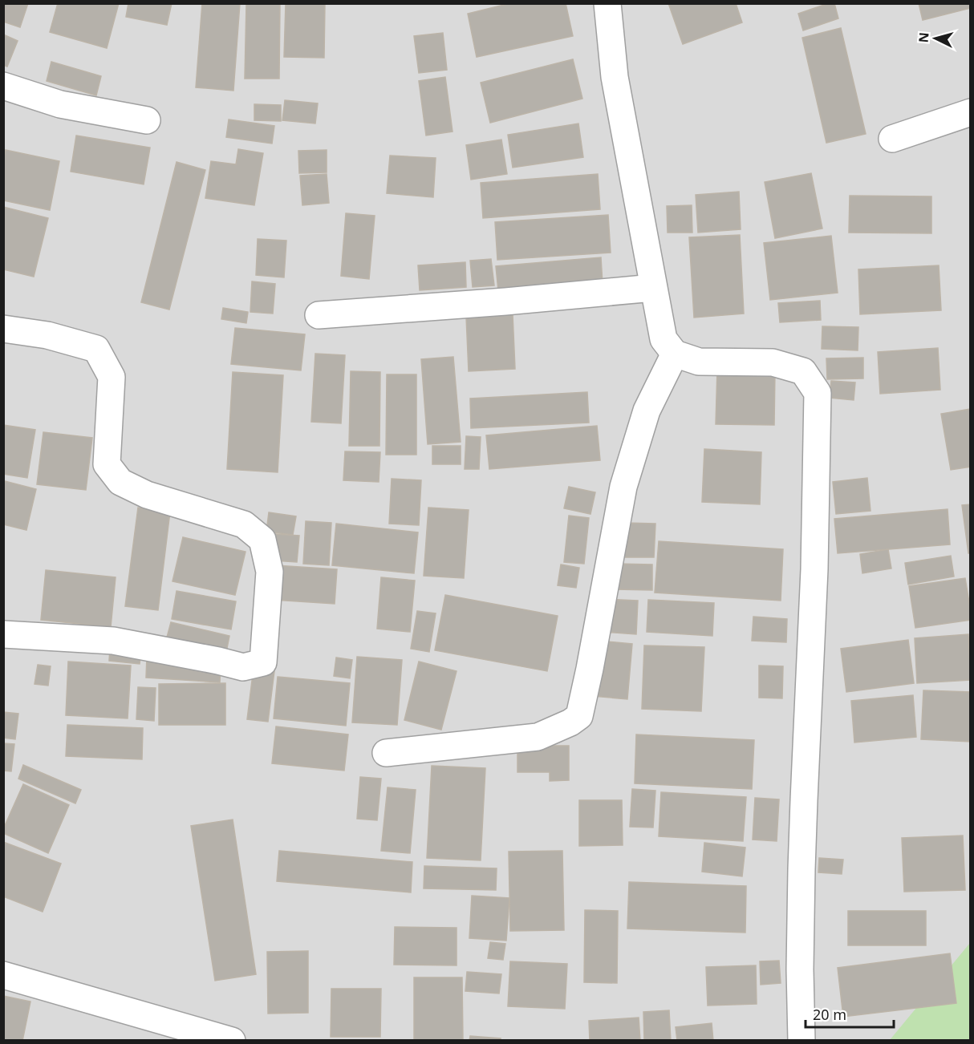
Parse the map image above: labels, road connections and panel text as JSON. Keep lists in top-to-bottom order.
{
  "scale_bar": "20 m",
  "north": "left"
}
